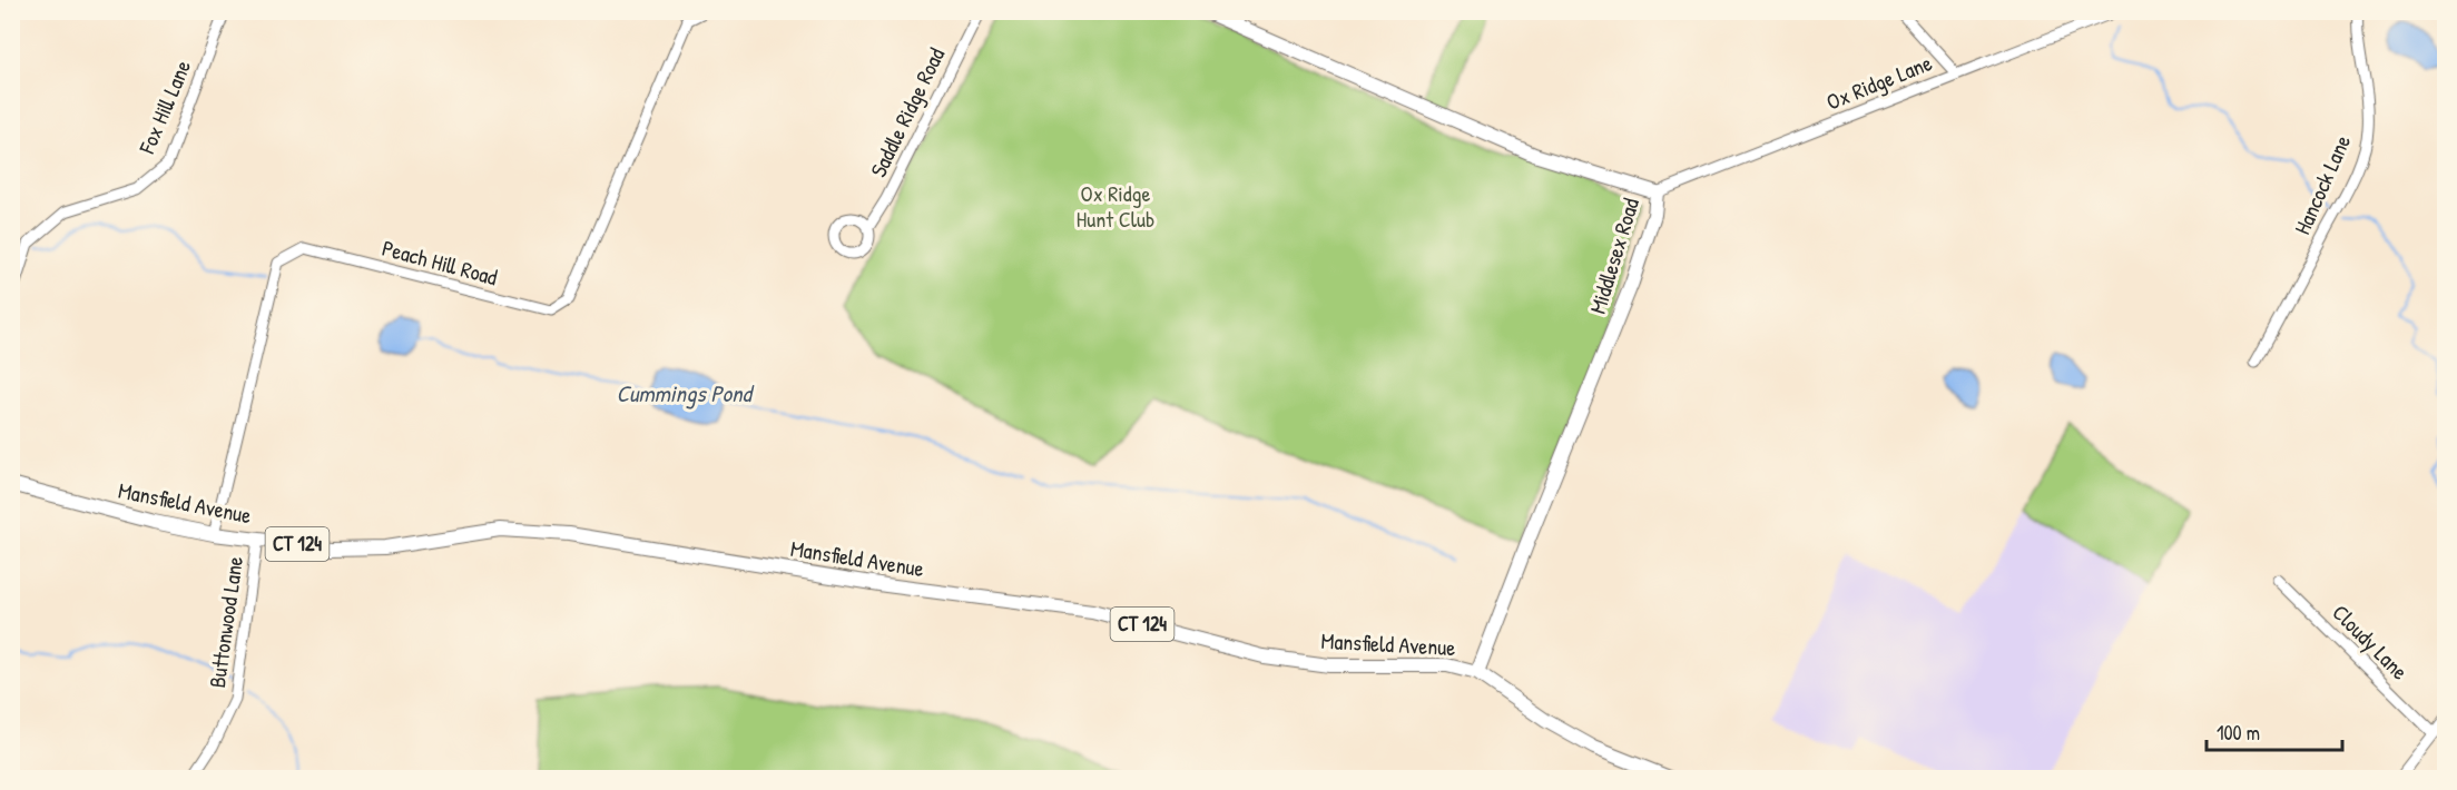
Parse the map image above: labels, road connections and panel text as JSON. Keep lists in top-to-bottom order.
{
  "streets": {
    "main road": ["Middlesex Road", "Mansfield Avenue", "CT 124"],
    "street": [
      "Ox Ridge Lane",
      "Fox Hill Lane",
      "Saddle Ridge Road",
      "Hancock Lane",
      "Peach Hill Road",
      "Buttonwood Lane",
      "Cloudy Lane"
    ]
  },
  "crossings": [
    ["Ox Ridge Lane", "Middlesex Road"],
    ["Middlesex Road", "Mansfield Avenue"],
    ["Peach Hill Road", "Mansfield Avenue"],
    ["Mansfield Avenue", "Buttonwood Lane"]
  ],
  "water": ["Cummings Pond"],
  "parks": ["Ox Ridge Hunt Club"],
  "scale_bar": "100 m"
}
